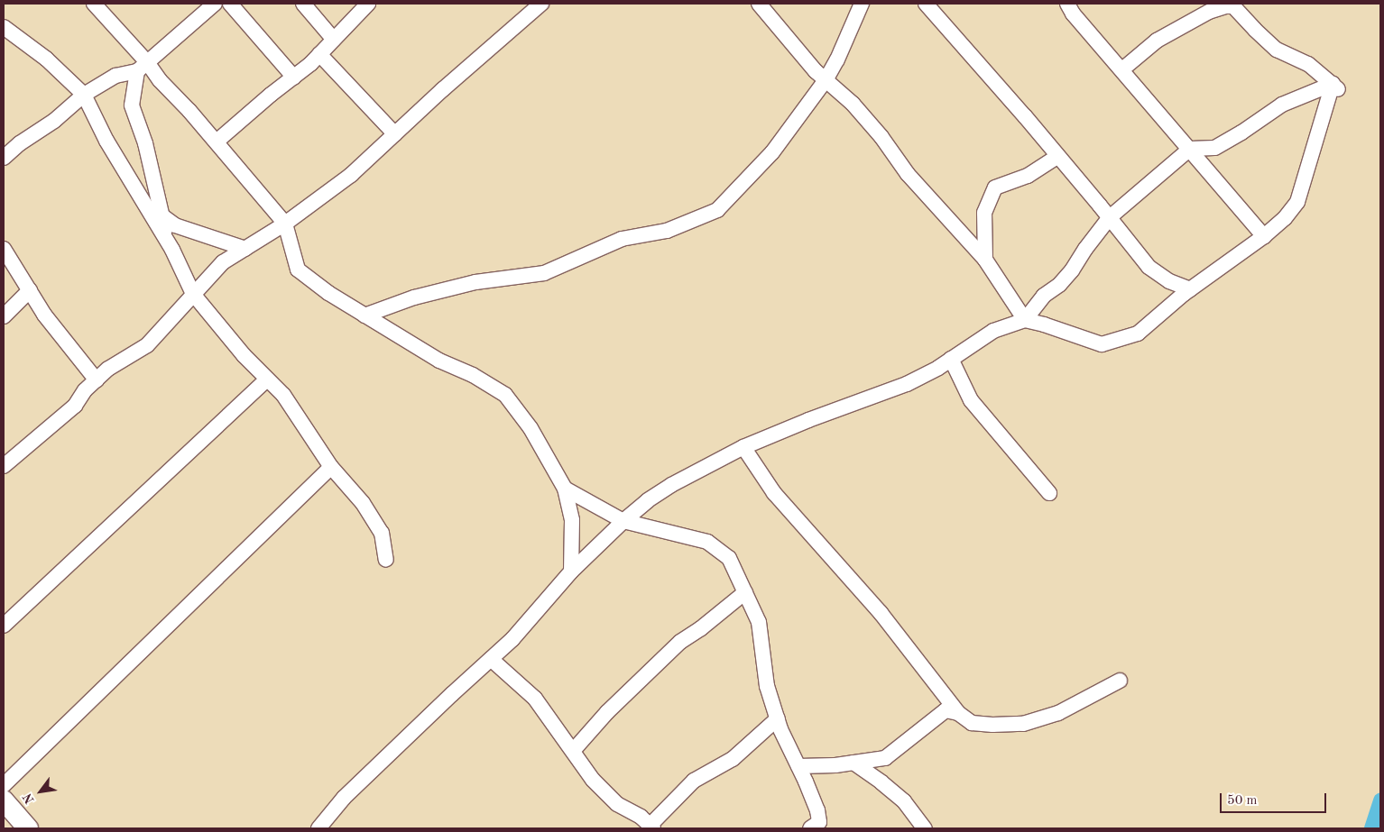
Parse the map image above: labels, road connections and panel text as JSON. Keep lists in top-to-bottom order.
{
  "scale_bar": "50 m",
  "north": "bottom left"
}
